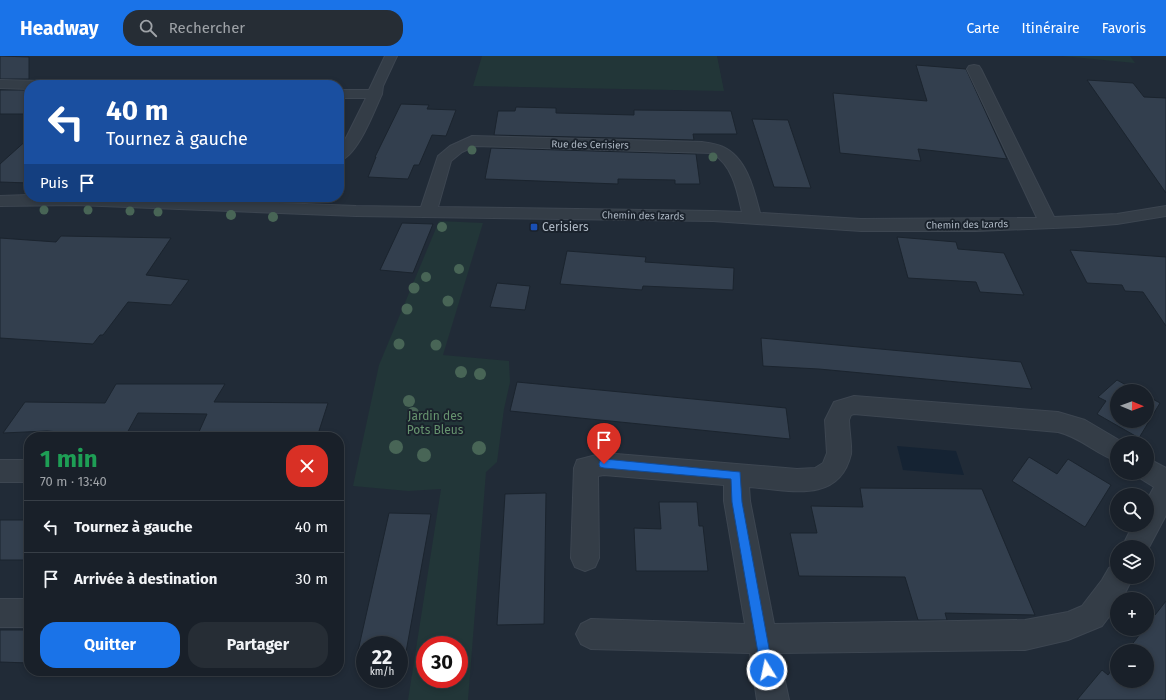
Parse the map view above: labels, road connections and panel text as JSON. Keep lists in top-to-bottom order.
{
  "streets": {
    "street": ["Rue des Cerisiers", "Chemin des Izards"]
  },
  "crossings": [
    ["Rue des Cerisiers", "Chemin des Izards"]
  ],
  "parks": ["Jardin des Pots Bleus"],
  "places": {
    "transit": ["Cerisiers"]
  },
  "north": "right",
  "page": {
    "header": "Headway",
    "search": "Rechercher",
    "nav": ["Carte", "Itinéraire", "Favoris"],
    "turn": ["40 m", "Tournez à gauche"],
    "then": "Puis",
    "map_buttons": ["+", "−"],
    "heading": ["1 min", "70 m · 13:40"],
    "list": [
      {
        "name": "Tournez à gauche",
        "value": "40 m"
      },
      {
        "name": "Arrivée à destination",
        "value": "30 m"
      }
    ],
    "buttons": ["Quitter", "Partager"],
    "speed": "22 km/h",
    "limit": "30"
  }
}
